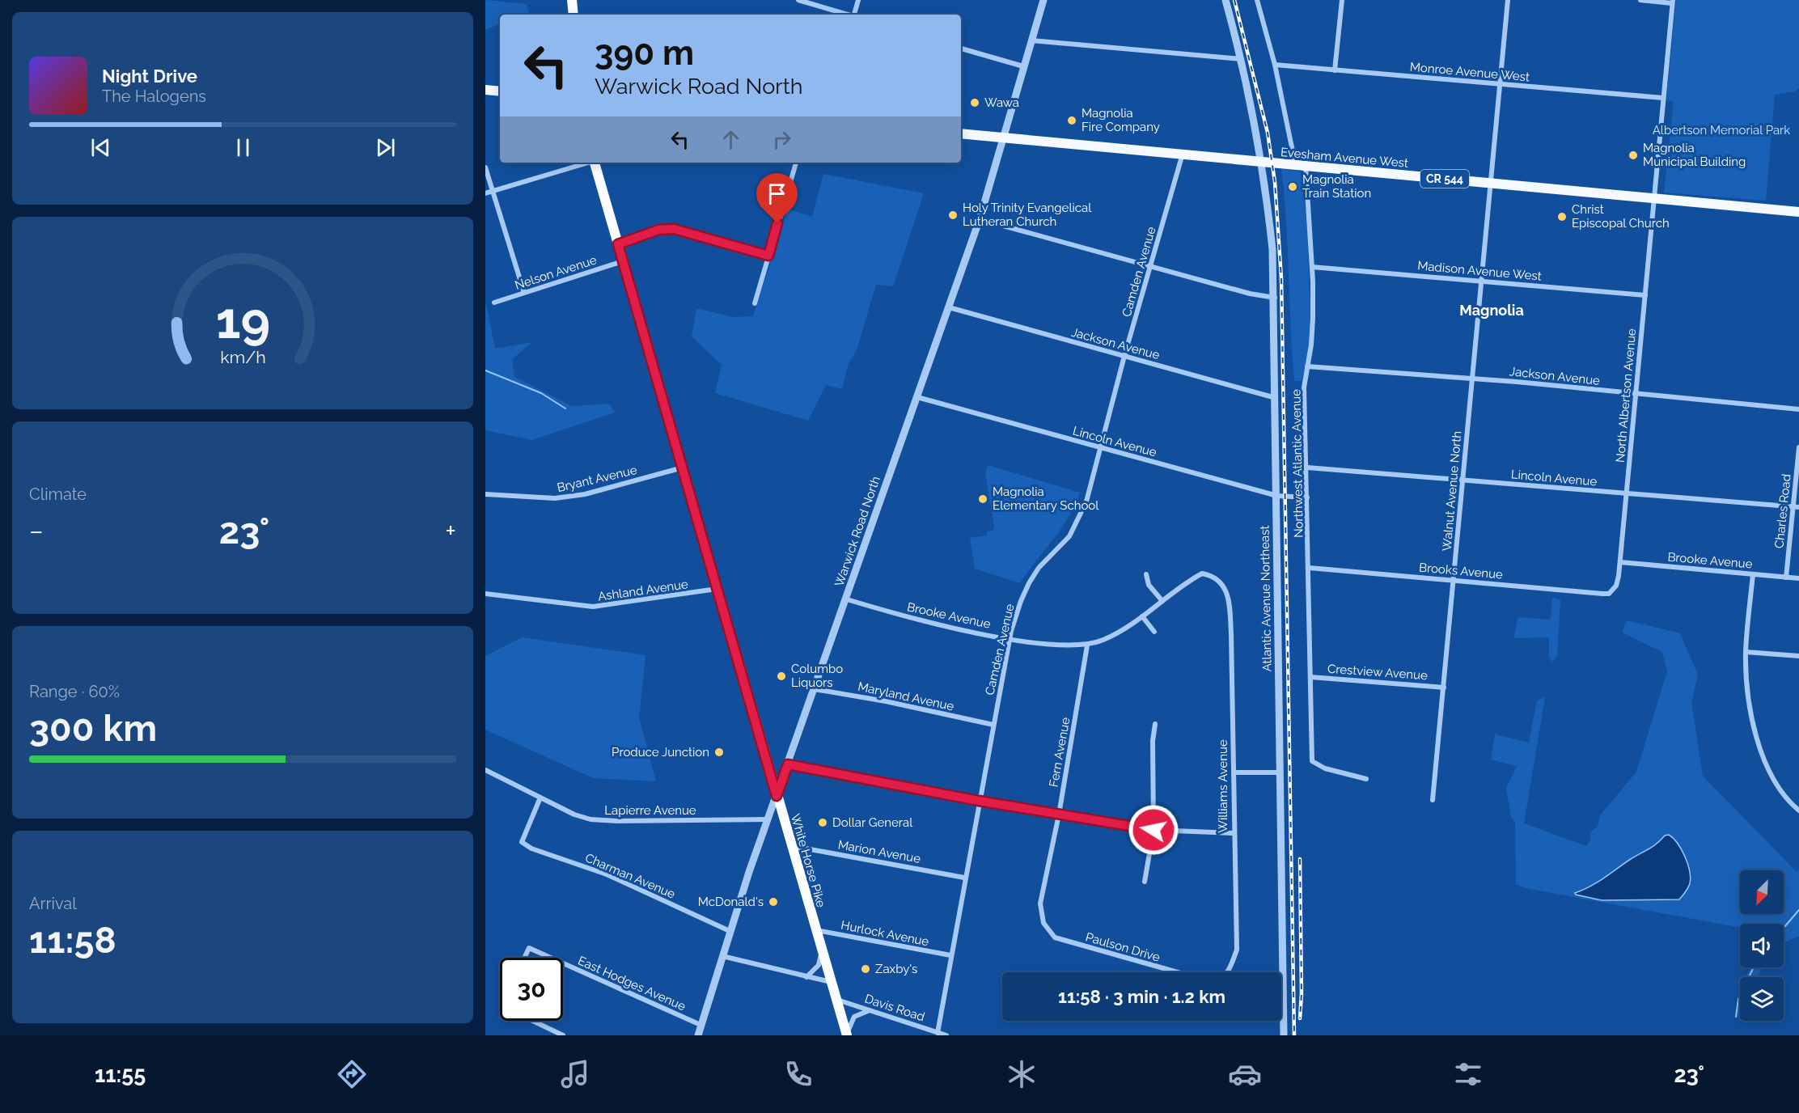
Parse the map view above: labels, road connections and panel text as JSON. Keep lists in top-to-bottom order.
{
  "streets": {
    "highway": ["White Horse Pike"],
    "main road": ["Evesham Avenue West", "CR 544"],
    "street": [
      "Monroe Avenue West",
      "Madison Avenue West",
      "Camden Avenue",
      "Nelson Avenue",
      "Jackson Avenue",
      "North Albertson Avenue",
      "Lincoln Avenue",
      "Northwest Atlantic Avenue",
      "Bryant Avenue",
      "Walnut Avenue North",
      "Charles Road",
      "Warwick Road North",
      "Brooke Avenue",
      "Brooks Avenue",
      "Ashland Avenue",
      "Atlantic Avenue Northeast",
      "Crestview Avenue",
      "Maryland Avenue",
      "Fern Avenue",
      "Williams Avenue",
      "Lapierre Avenue",
      "Marion Avenue",
      "Charman Avenue",
      "Hurlock Avenue",
      "Paulson Drive",
      "East Hodges Avenue",
      "Davis Road"
    ]
  },
  "crossings": [
    ["Monroe Avenue West", "North Albertson Avenue"],
    ["Monroe Avenue West", "Walnut Avenue North"],
    ["Evesham Avenue West", "CR 544"],
    ["Evesham Avenue West", "Camden Avenue"],
    ["Evesham Avenue West", "North Albertson Avenue"],
    ["Evesham Avenue West", "Northwest Atlantic Avenue"],
    ["Evesham Avenue West", "Walnut Avenue North"],
    ["Evesham Avenue West", "Warwick Road North"],
    ["Evesham Avenue West", "Atlantic Avenue Northeast"],
    ["CR 544", "Warwick Road North"],
    ["Madison Avenue West", "North Albertson Avenue"],
    ["Madison Avenue West", "Northwest Atlantic Avenue"],
    ["Madison Avenue West", "Walnut Avenue North"],
    ["Camden Avenue", "Jackson Avenue"],
    ["Camden Avenue", "Lincoln Avenue"],
    ["Camden Avenue", "Brooke Avenue"],
    ["Camden Avenue", "Maryland Avenue"],
    ["Camden Avenue", "Marion Avenue"],
    ["Camden Avenue", "Hurlock Avenue"],
    ["Camden Avenue", "Davis Road"],
    ["Nelson Avenue", "White Horse Pike"],
    ["Jackson Avenue", "North Albertson Avenue"],
    ["Jackson Avenue", "Northwest Atlantic Avenue"],
    ["Jackson Avenue", "Walnut Avenue North"],
    ["Jackson Avenue", "Warwick Road North"],
    ["Jackson Avenue", "Atlantic Avenue Northeast"],
    ["North Albertson Avenue", "Lincoln Avenue"],
    ["North Albertson Avenue", "Brooke Avenue"],
    ["North Albertson Avenue", "Brooks Avenue"],
    ["Lincoln Avenue", "Northwest Atlantic Avenue"],
    ["Lincoln Avenue", "Walnut Avenue North"],
    ["Lincoln Avenue", "Charles Road"],
    ["Lincoln Avenue", "Warwick Road North"],
    ["Lincoln Avenue", "Atlantic Avenue Northeast"],
    ["Northwest Atlantic Avenue", "Brooks Avenue"],
    ["Northwest Atlantic Avenue", "Crestview Avenue"],
    ["Bryant Avenue", "White Horse Pike"],
    ["Walnut Avenue North", "Brooks Avenue"],
    ["Walnut Avenue North", "Crestview Avenue"],
    ["Charles Road", "Brooke Avenue"],
    ["Warwick Road North", "Brooke Avenue"],
    ["Warwick Road North", "Maryland Avenue"],
    ["Warwick Road North", "Lapierre Avenue"],
    ["Warwick Road North", "White Horse Pike"],
    ["Warwick Road North", "Charman Avenue"],
    ["Warwick Road North", "East Hodges Avenue"],
    ["Brooke Avenue", "Fern Avenue"],
    ["Brooke Avenue", "Williams Avenue"],
    ["Ashland Avenue", "White Horse Pike"],
    ["Fern Avenue", "Paulson Drive"],
    ["Lapierre Avenue", "Charman Avenue"],
    ["Marion Avenue", "White Horse Pike"],
    ["White Horse Pike", "Hurlock Avenue"],
    ["White Horse Pike", "Davis Road"]
  ],
  "districts": ["Magnolia"],
  "parks": ["Albertson Memorial Park"],
  "places": [
    "Wawa",
    "Magnolia Fire Company",
    "Magnolia Municipal Building",
    "Magnolia Train Station",
    "Holy Trinity Evangelical Lutheran Church",
    "Christ Episcopal Church",
    "Magnolia Elementary School",
    "Columbo Liquors",
    "Produce Junction",
    "Dollar General",
    "McDonald's",
    "Zaxby's"
  ],
  "north": "bottom left",
  "page": {
    "turn": ["390 m", "Warwick Road North"],
    "song": ["Night Drive", "The Halogens"],
    "tile": [
      "Climate",
      ["Range · 60%", "300 km"],
      ["Arrival", "11:58"]
    ],
    "heat": ["−", "23°", "+"],
    "limit": "30",
    "trip": "11:58 · 3 min · 1.2 km",
    "tabs": ["11:55", "23°"],
    "gauge": ["19", "km/h"]
  }
}
